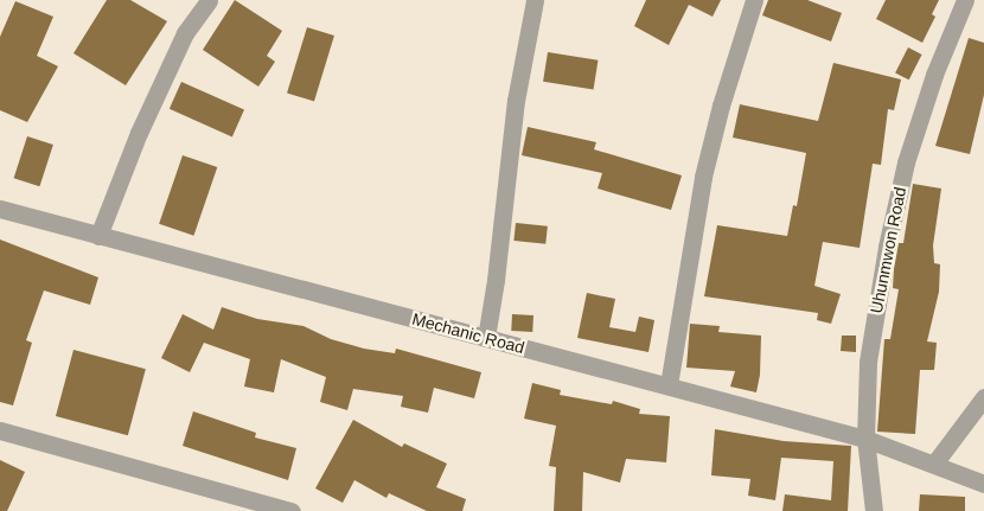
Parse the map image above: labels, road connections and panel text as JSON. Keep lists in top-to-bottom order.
{
  "streets": {
    "street": ["Uhunmwon Road", "Mechanic Road"]
  },
  "crossings": [
    ["Uhunmwon Road", "Mechanic Road"]
  ]
}
